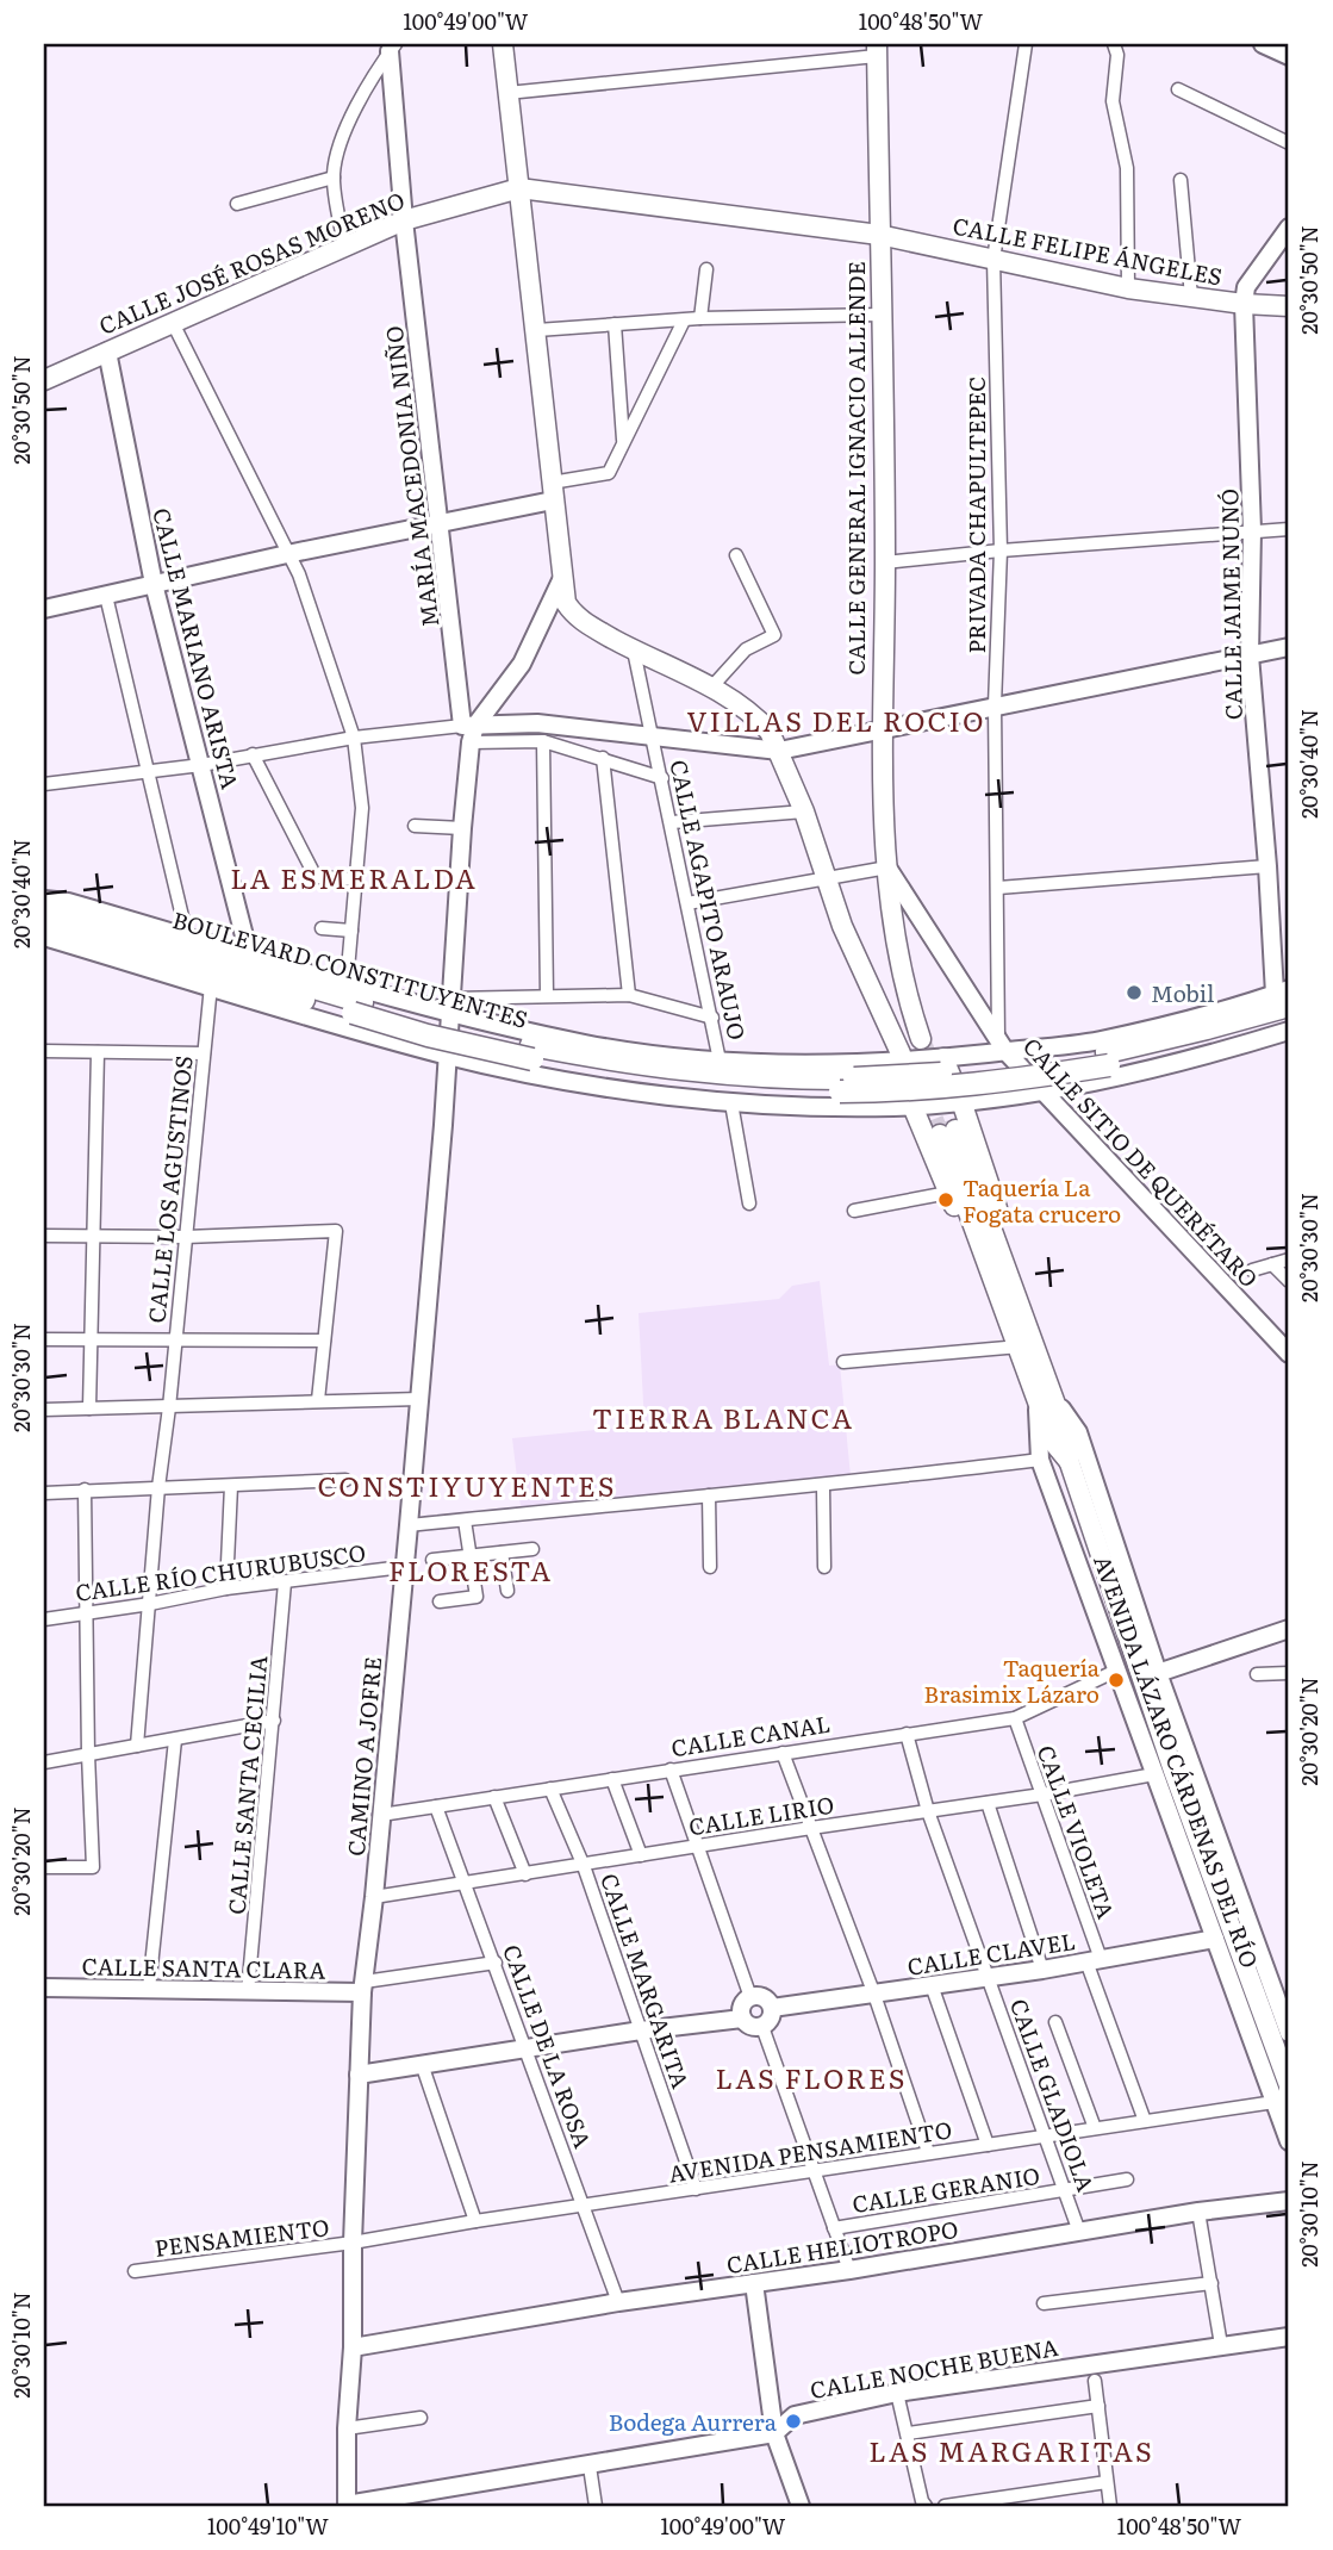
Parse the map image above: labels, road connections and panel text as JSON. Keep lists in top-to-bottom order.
{
  "streets": {
    "highway": ["BOULEVARD CONSTITUYENTES"],
    "main road": [
      "CALLE FELIPE ÁNGELES",
      "CALLE JOSÉ ROSAS MORENO",
      "CALLE GENERAL IGNACIO ALLENDE",
      "MARÍA MACEDONIA NIÑO",
      "CALLE JAIME NUNÓ",
      "CALLE MARIANO ARISTA",
      "CALLE SITIO DE QUERÉTARO",
      "CAMINO A JOFRE",
      "AVENIDA LÁZARO CÁRDENAS DEL RÍO",
      "CALLE CLAVEL",
      "CALLE SANTA CLARA",
      "CALLE HELIOTROPO",
      "CALLE NOCHE BUENA"
    ],
    "street": [
      "PRIVADA CHAPULTEPEC",
      "CALLE AGAPITO ARAUJO",
      "CALLE LOS AGUSTINOS",
      "CALLE RÍO CHURUBUSCO",
      "CALLE CANAL",
      "CALLE SANTA CECILIA",
      "CALLE LIRIO",
      "CALLE VIOLETA",
      "CALLE MARGARITA",
      "CALLE DE LA ROSA",
      "CALLE GLADIOLA",
      "AVENIDA PENSAMIENTO",
      "CALLE GERANIO",
      "PENSAMIENTO"
    ]
  },
  "crossings": [
    ["CALLE FELIPE ÁNGELES", "CALLE JOSÉ ROSAS MORENO"],
    ["CALLE FELIPE ÁNGELES", "CALLE GENERAL IGNACIO ALLENDE"],
    ["CALLE FELIPE ÁNGELES", "PRIVADA CHAPULTEPEC"],
    ["CALLE FELIPE ÁNGELES", "CALLE JAIME NUNÓ"],
    ["CALLE JOSÉ ROSAS MORENO", "CALLE GENERAL IGNACIO ALLENDE"],
    ["CALLE JOSÉ ROSAS MORENO", "MARÍA MACEDONIA NIÑO"],
    ["CALLE JOSÉ ROSAS MORENO", "CALLE MARIANO ARISTA"],
    ["CALLE GENERAL IGNACIO ALLENDE", "CALLE SITIO DE QUERÉTARO"],
    ["MARÍA MACEDONIA NIÑO", "CAMINO A JOFRE"],
    ["PRIVADA CHAPULTEPEC", "CALLE SITIO DE QUERÉTARO"],
    ["CALLE JAIME NUNÓ", "BOULEVARD CONSTITUYENTES"],
    ["BOULEVARD CONSTITUYENTES", "CALLE LOS AGUSTINOS"],
    ["CALLE LOS AGUSTINOS", "CALLE RÍO CHURUBUSCO"],
    ["CALLE RÍO CHURUBUSCO", "CAMINO A JOFRE"],
    ["CALLE RÍO CHURUBUSCO", "CALLE SANTA CECILIA"],
    ["CALLE CANAL", "CAMINO A JOFRE"],
    ["CALLE CANAL", "AVENIDA LÁZARO CÁRDENAS DEL RÍO"],
    ["CALLE CANAL", "CALLE VIOLETA"],
    ["CALLE CANAL", "CALLE MARGARITA"],
    ["CALLE CANAL", "CALLE DE LA ROSA"],
    ["CALLE CANAL", "CALLE GLADIOLA"],
    ["CAMINO A JOFRE", "CALLE LIRIO"],
    ["CAMINO A JOFRE", "CALLE SANTA CLARA"],
    ["CAMINO A JOFRE", "AVENIDA PENSAMIENTO"],
    ["CAMINO A JOFRE", "PENSAMIENTO"],
    ["CAMINO A JOFRE", "CALLE HELIOTROPO"],
    ["CAMINO A JOFRE", "CALLE NOCHE BUENA"],
    ["AVENIDA LÁZARO CÁRDENAS DEL RÍO", "CALLE LIRIO"],
    ["AVENIDA LÁZARO CÁRDENAS DEL RÍO", "CALLE CLAVEL"],
    ["AVENIDA LÁZARO CÁRDENAS DEL RÍO", "AVENIDA PENSAMIENTO"],
    ["CALLE SANTA CECILIA", "CALLE SANTA CLARA"],
    ["CALLE LIRIO", "CALLE VIOLETA"],
    ["CALLE LIRIO", "CALLE MARGARITA"],
    ["CALLE LIRIO", "CALLE DE LA ROSA"],
    ["CALLE LIRIO", "CALLE GLADIOLA"],
    ["CALLE VIOLETA", "CALLE CLAVEL"],
    ["CALLE VIOLETA", "AVENIDA PENSAMIENTO"],
    ["CALLE CLAVEL", "CALLE GLADIOLA"],
    ["CALLE MARGARITA", "AVENIDA PENSAMIENTO"],
    ["CALLE DE LA ROSA", "AVENIDA PENSAMIENTO"],
    ["CALLE DE LA ROSA", "CALLE HELIOTROPO"],
    ["CALLE GLADIOLA", "AVENIDA PENSAMIENTO"],
    ["CALLE GLADIOLA", "CALLE GERANIO"],
    ["CALLE GLADIOLA", "CALLE HELIOTROPO"],
    ["AVENIDA PENSAMIENTO", "PENSAMIENTO"]
  ],
  "districts": [
    "VILLAS DEL ROCIO",
    "LA ESMERALDA",
    "TIERRA BLANCA",
    "CONSTIYUYENTES",
    "FLORESTA",
    "LAS FLORES",
    "LAS MARGARITAS"
  ],
  "places": [
    "Mobil",
    "Taquería La Fogata crucero",
    "Taquería Brasimix Lázaro",
    "Bodega Aurrera"
  ],
  "coordinates": [
    "100°49'00\"W",
    "100°48'50\"W",
    "20°30'50\"N",
    "20°30'40\"N",
    "20°30'30\"N",
    "20°30'20\"N",
    "20°30'10\"N",
    "100°49'10\"W"
  ]
}
